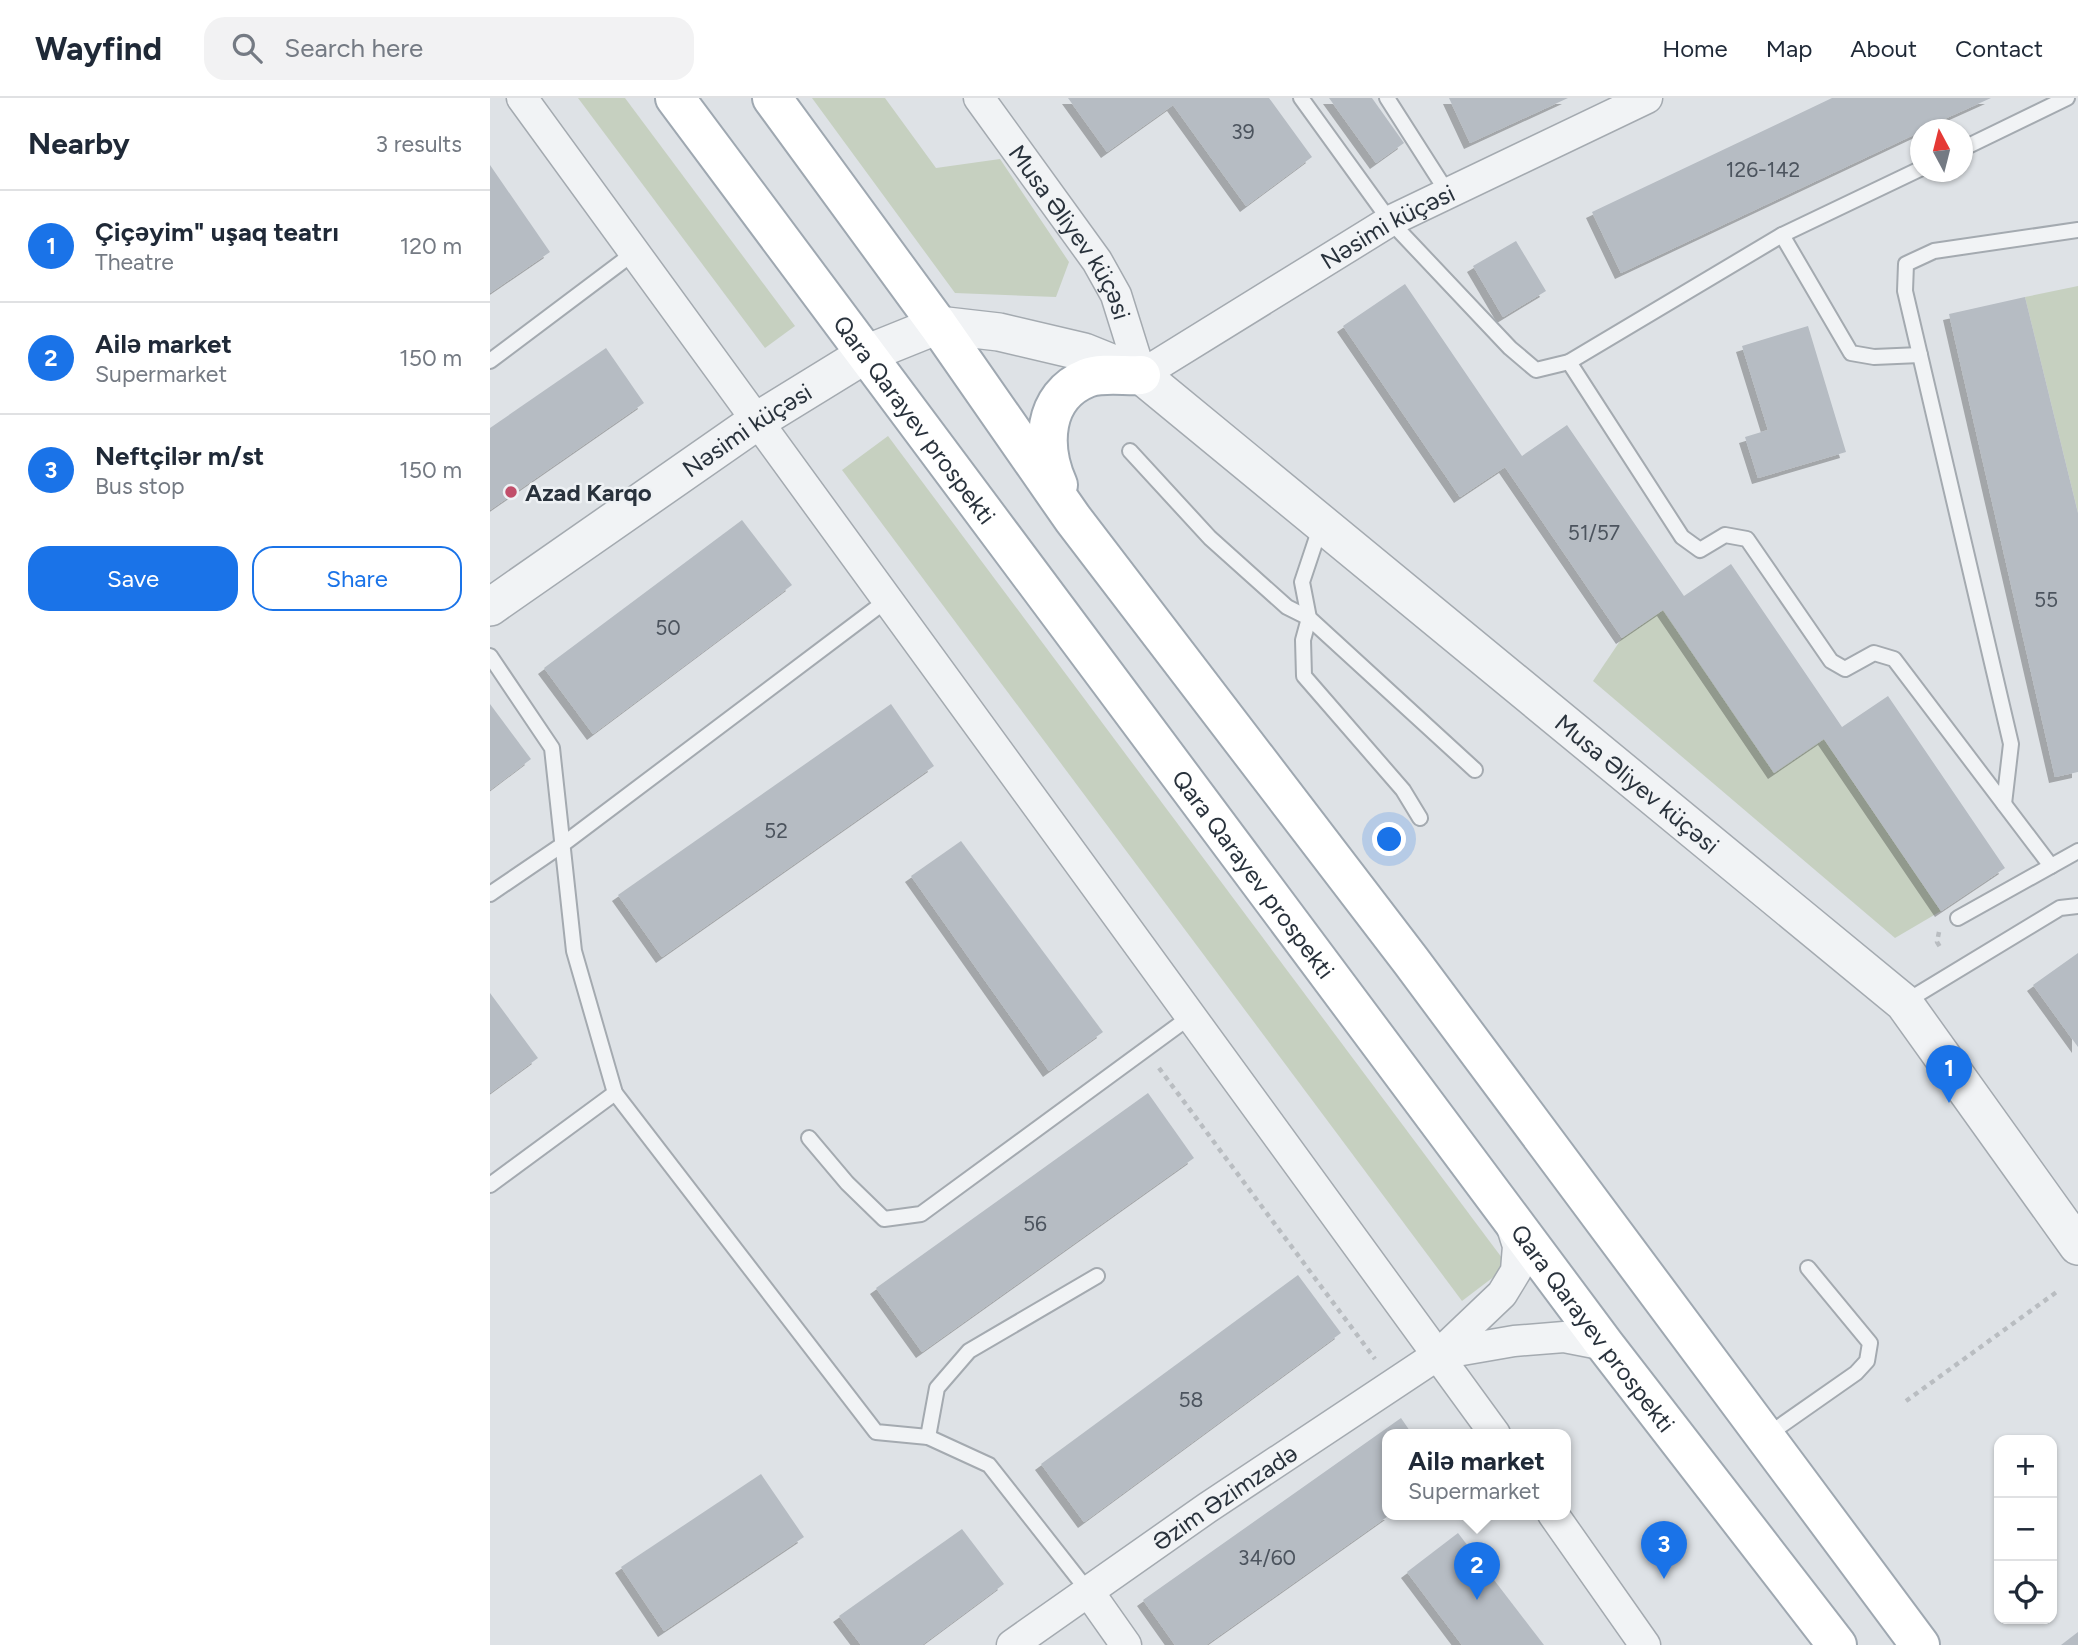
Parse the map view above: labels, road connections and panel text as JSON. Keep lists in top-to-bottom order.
{
  "streets": {
    "main road": ["Qara Qarayev prospekti"],
    "street": ["Nəsimi küçəsi", "Musa Əliyev küçəsi", "Əzim Əzimzadə"]
  },
  "crossings": [
    ["Nəsimi küçəsi", "Musa Əliyev küçəsi"],
    ["Nəsimi küçəsi", "Qara Qarayev prospekti"],
    ["Qara Qarayev prospekti", "Əzim Əzimzadə"]
  ],
  "places": ["Azad Karqo"],
  "house_numbers": [
    "39",
    "126-142",
    "51/57",
    "55",
    "50",
    "52",
    "56",
    "58",
    "34/60"
  ],
  "north": "top",
  "page": {
    "header": "Wayfind",
    "search": "Search here",
    "nav": [
      "Home",
      "Map",
      "About",
      "Contact"
    ],
    "heading": ["Nearby", "3 results"],
    "list": [
      {
        "mark": "1",
        "name": "Çiçəyim\" uşaq teatrı",
        "note": "Theatre",
        "value": "120 m"
      },
      {
        "mark": "2",
        "name": "Ailə market",
        "note": "Supermarket",
        "value": "150 m"
      },
      {
        "mark": "3",
        "name": "Neftçilər m/st",
        "note": "Bus stop",
        "value": "150 m"
      }
    ],
    "buttons": ["Save", "Share"],
    "pins": ["1", "3", "2"],
    "popup": ["Ailə market", "Supermarket"],
    "map_buttons": ["+", "−"]
  }
}
